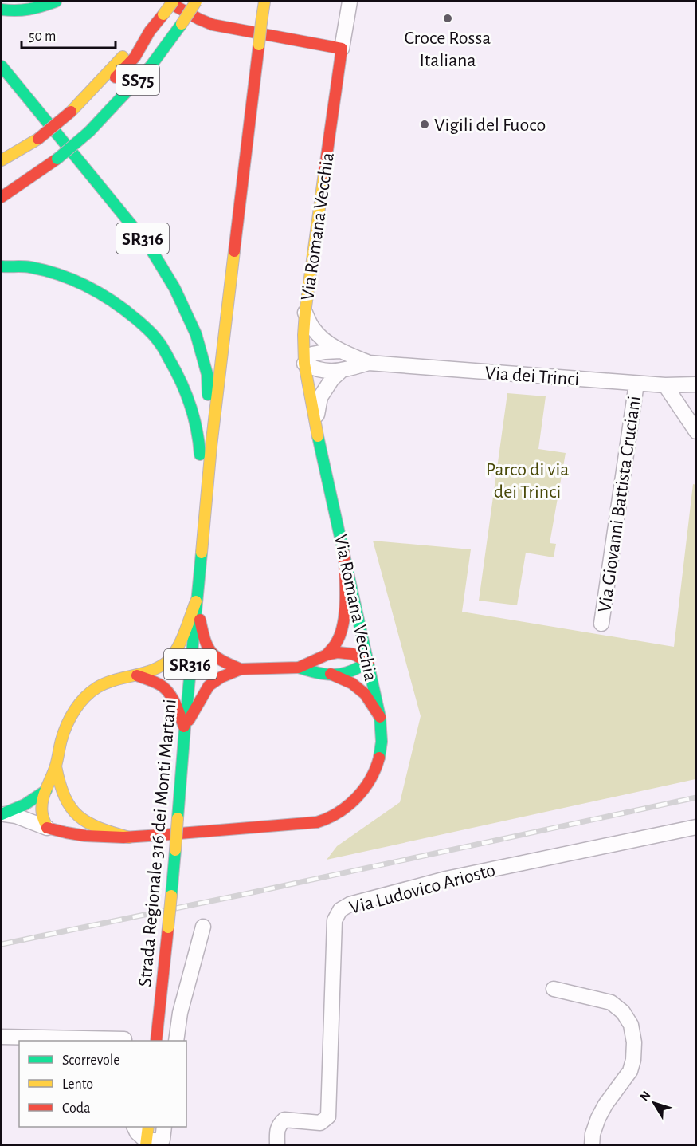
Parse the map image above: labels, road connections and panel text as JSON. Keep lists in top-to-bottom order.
{
  "streets": {
    "main road": [
      "SS75",
      "Via Romana Vecchia",
      "SR316",
      "Strada Regionale 316 dei Monti Martani"
    ],
    "street": ["Via dei Trinci", "Via Giovanni Battista Cruciani", "Via Ludovico Ariosto"]
  },
  "crossings": [
    ["Via Romana Vecchia", "Via dei Trinci"],
    ["SR316", "Strada Regionale 316 dei Monti Martani"],
    ["Via dei Trinci", "Via Giovanni Battista Cruciani"]
  ],
  "parks": ["Parco di via dei Trinci"],
  "places": ["Croce Rossa Italiana", "Vigili del Fuoco"],
  "legend": ["Scorrevole", "Lento", "Coda"],
  "scale_bar": "50 m",
  "north": "top left"
}
